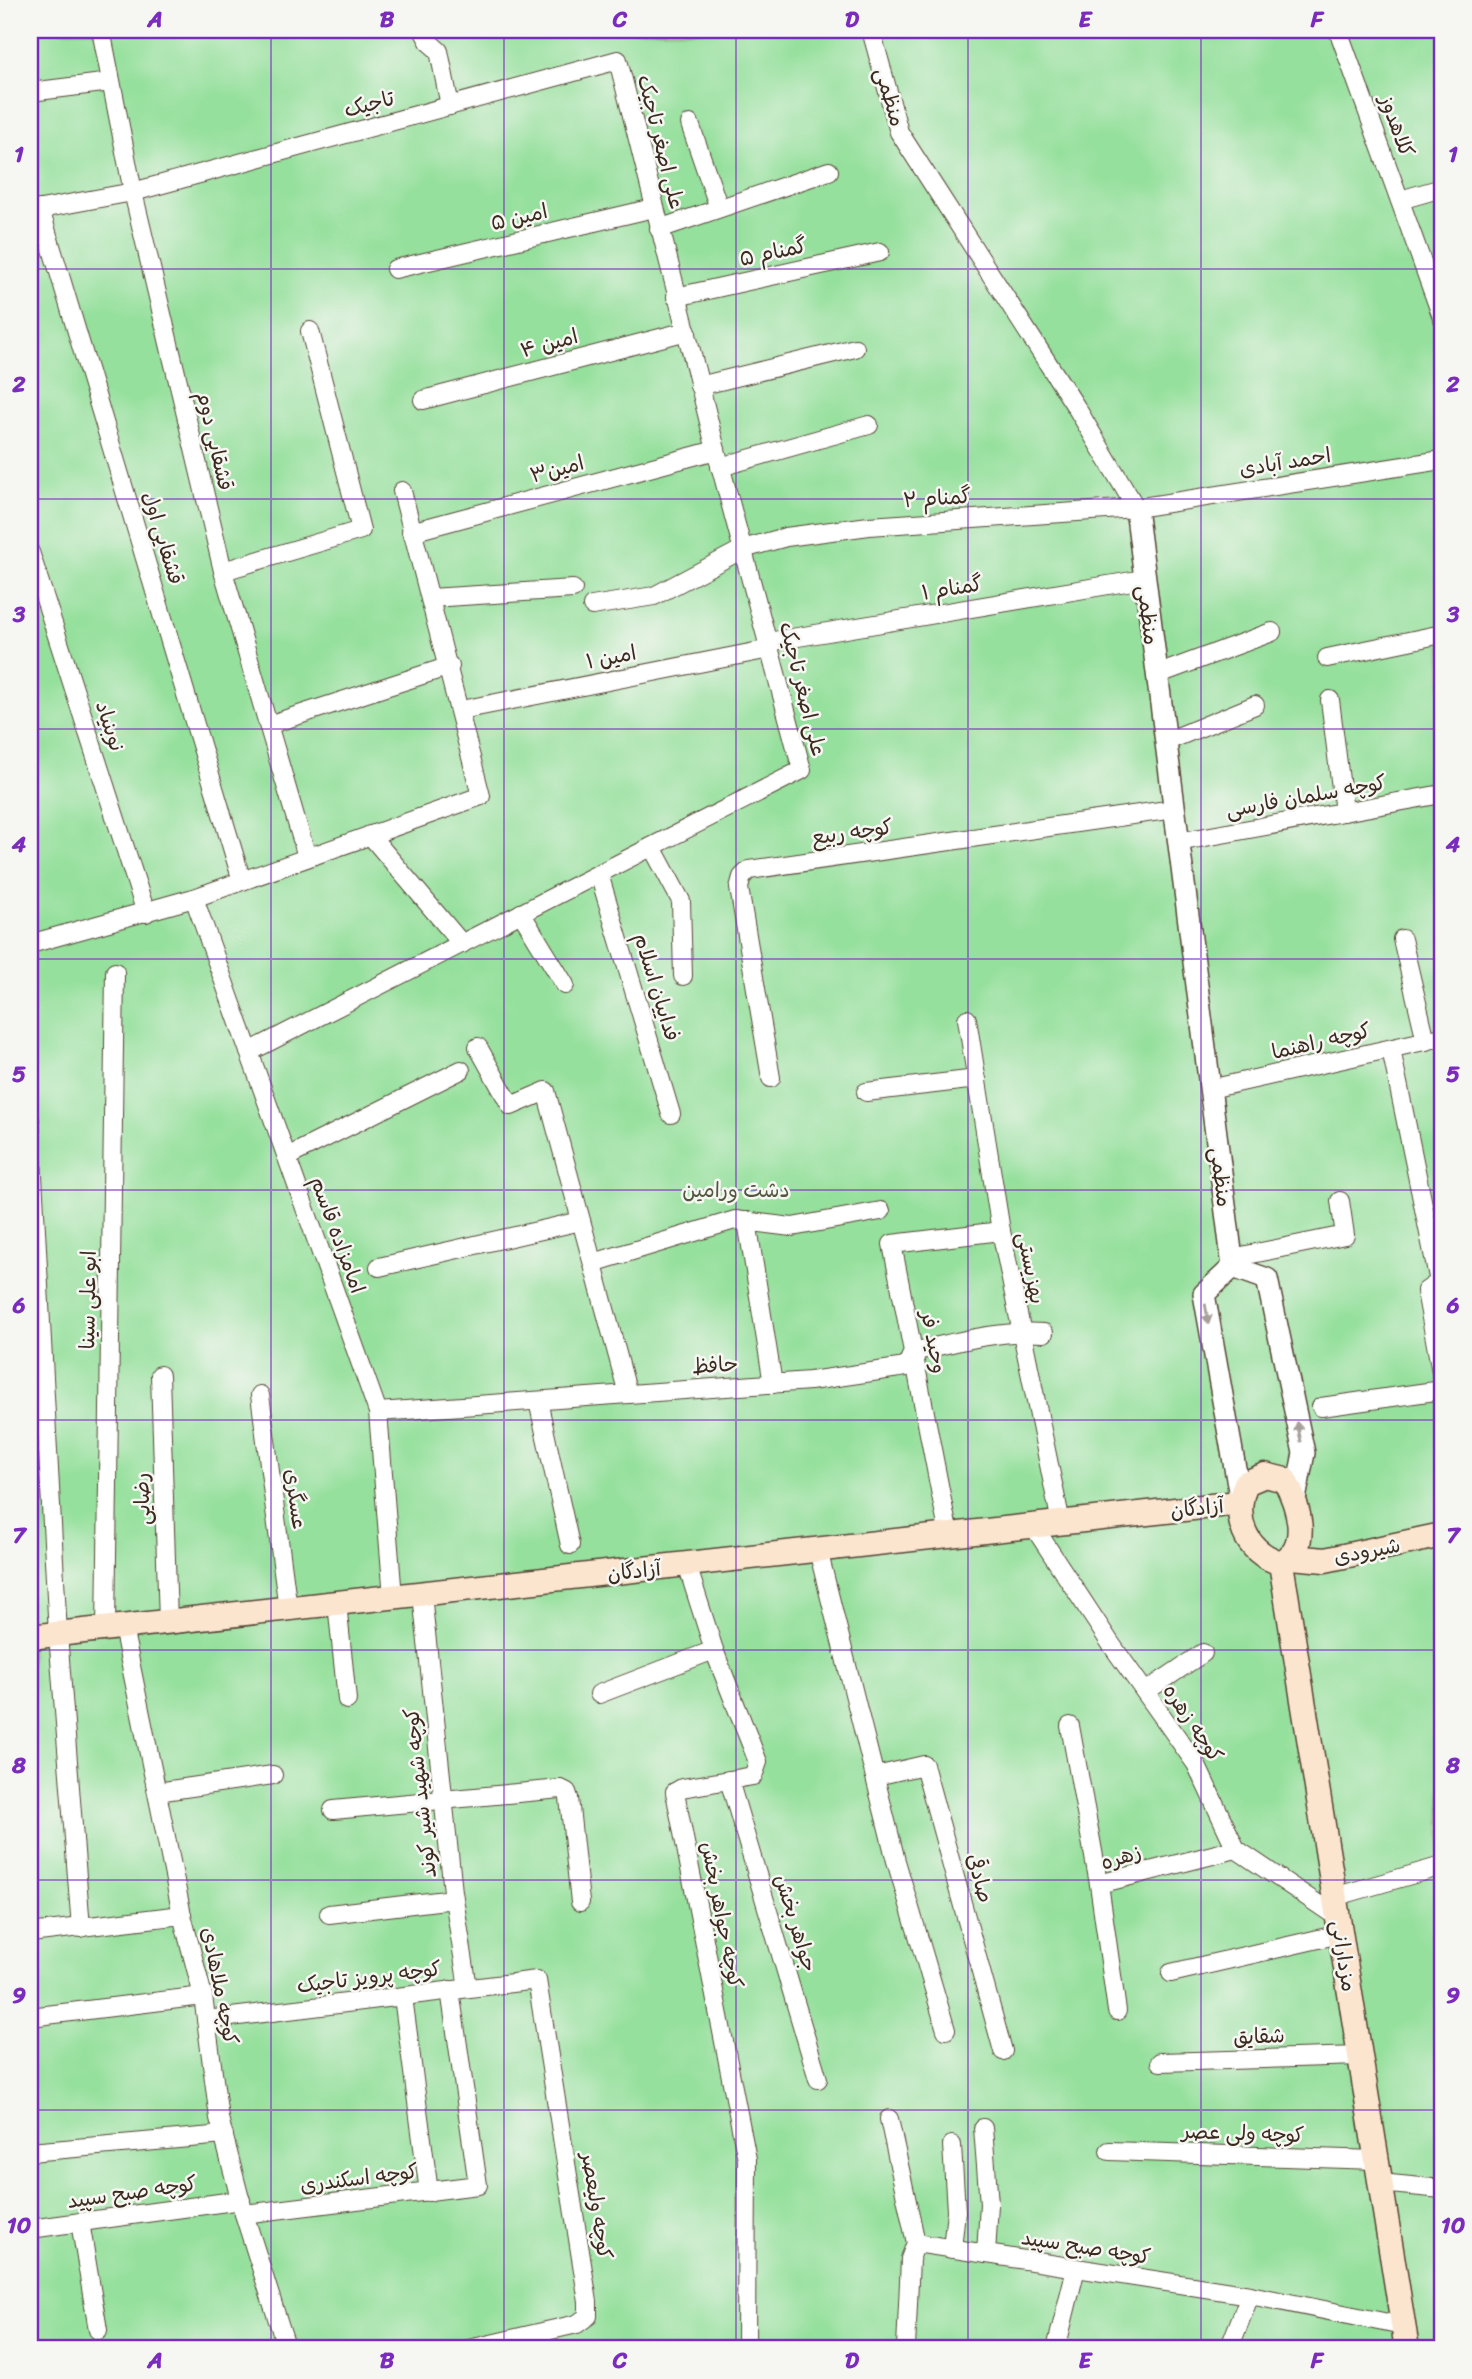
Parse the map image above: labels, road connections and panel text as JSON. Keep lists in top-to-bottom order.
{
  "streets": {
    "main road": ["آزادگان", "شیرودی", "مزدارانی"],
    "street": [
      "منظمی",
      "تاجیک",
      "کلاهدوز",
      "علی اصغر تاجیک",
      "امین ۵",
      "گمنام ۵",
      "امین ۴",
      "قشقایی دوم",
      "احمد آبادی",
      "امین۳",
      "گمنام ۲",
      "قشقایی اول",
      "گمنام ۱",
      "امین ۱",
      "نوبنیاد",
      "کوچه سلمان فارسی",
      "کوچه ربیع",
      "فداییان اسلام",
      "کوچه راهنما",
      "امامزاده قاسم",
      "بهزیستی",
      "ابو علی سینا",
      "وحید فر",
      "حافظ",
      "رضایی",
      "عسگری",
      "کوچه زهره",
      "کوچه شهید شیر کوند",
      "زهره",
      "صادقی",
      "کوچه جواهر بخش",
      "جواهر بخش",
      "کوچه پرویز تاجیک",
      "کوچه ملاهادی",
      "شقایق",
      "کوچه ولی عصر",
      "کوچه اسکندری",
      "کوچه صبح سپید",
      "کوچه ولیعصر"
    ]
  },
  "crossings": [
    ["منظمی", "احمد آبادی"],
    ["منظمی", "گمنام ۲"],
    ["منظمی", "گمنام ۱"],
    ["منظمی", "کوچه سلمان فارسی"],
    ["منظمی", "کوچه ربیع"],
    ["منظمی", "کوچه راهنما"],
    ["تاجیک", "علی اصغر تاجیک"],
    ["تاجیک", "قشقایی دوم"],
    ["تاجیک", "قشقایی اول"],
    ["علی اصغر تاجیک", "امین ۵"],
    ["علی اصغر تاجیک", "گمنام ۵"],
    ["علی اصغر تاجیک", "امین ۴"],
    ["علی اصغر تاجیک", "امین۳"],
    ["علی اصغر تاجیک", "گمنام ۲"],
    ["علی اصغر تاجیک", "گمنام ۱"],
    ["علی اصغر تاجیک", "امین ۱"],
    ["علی اصغر تاجیک", "فداییان اسلام"],
    ["علی اصغر تاجیک", "امامزاده قاسم"],
    ["احمد آبادی", "گمنام ۲"],
    ["گمنام ۱", "امین ۱"],
    ["امامزاده قاسم", "حافظ"],
    ["امامزاده قاسم", "آزادگان"],
    ["بهزیستی", "وحید فر"],
    ["بهزیستی", "حافظ"],
    ["بهزیستی", "آزادگان"],
    ["ابو علی سینا", "آزادگان"],
    ["ابو علی سینا", "کوچه ملاهادی"],
    ["وحید فر", "حافظ"],
    ["وحید فر", "آزادگان"],
    ["رضایی", "آزادگان"],
    ["عسگری", "آزادگان"],
    ["آزادگان", "شیرودی"],
    ["آزادگان", "کوچه زهره"],
    ["آزادگان", "کوچه شهید شیر کوند"],
    ["آزادگان", "کوچه جواهر بخش"],
    ["آزادگان", "مزدارانی"],
    ["آزادگان", "کوچه ملاهادی"],
    ["شیرودی", "مزدارانی"],
    ["کوچه زهره", "زهره"],
    ["کوچه شهید شیر کوند", "کوچه پرویز تاجیک"],
    ["کوچه شهید شیر کوند", "کوچه اسکندری"],
    ["کوچه جواهر بخش", "جواهر بخش"],
    ["مزدارانی", "شقایق"],
    ["مزدارانی", "کوچه ولی عصر"],
    ["مزدارانی", "کوچه صبح سپید"],
    ["کوچه پرویز تاجیک", "کوچه ملاهادی"],
    ["کوچه پرویز تاجیک", "کوچه ولیعصر"],
    ["کوچه ملاهادی", "کوچه اسکندری"],
    ["کوچه ملاهادی", "کوچه صبح سپید"],
    ["کوچه اسکندری", "کوچه صبح سپید"]
  ],
  "parks": ["دشت ورامین"],
  "grid": {
    "columns": [
      "A",
      "B",
      "C",
      "D",
      "E",
      "F"
    ],
    "rows": [
      "1",
      "2",
      "3",
      "4",
      "5",
      "6",
      "7",
      "8",
      "9",
      "10"
    ]
  }
}
